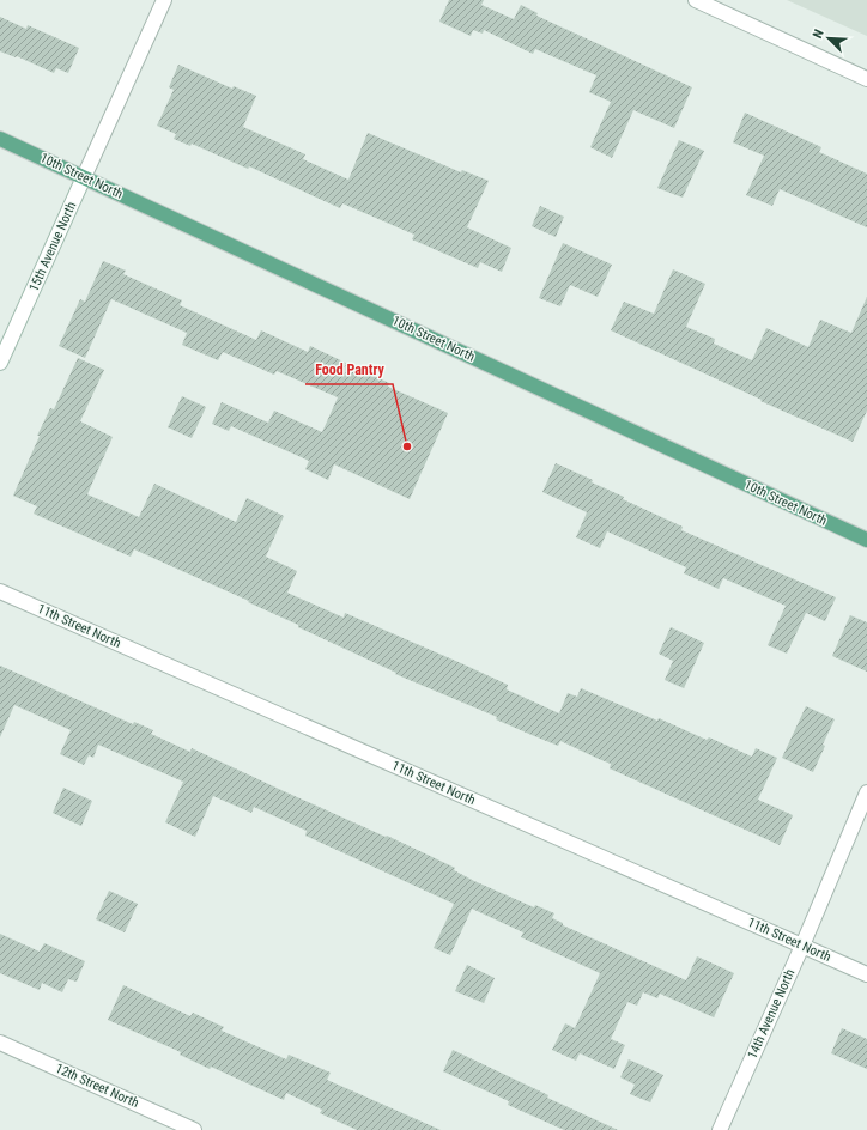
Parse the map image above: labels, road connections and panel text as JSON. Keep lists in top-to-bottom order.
{
  "streets": {
    "main road": ["10th Street North"],
    "street": [
      "15th Avenue North",
      "11th Street North",
      "14th Avenue North",
      "12th Street North"
    ]
  },
  "crossings": [
    ["10th Street North", "15th Avenue North"],
    ["11th Street North", "14th Avenue North"]
  ],
  "places": ["Food Pantry"],
  "north": "top left"
}
